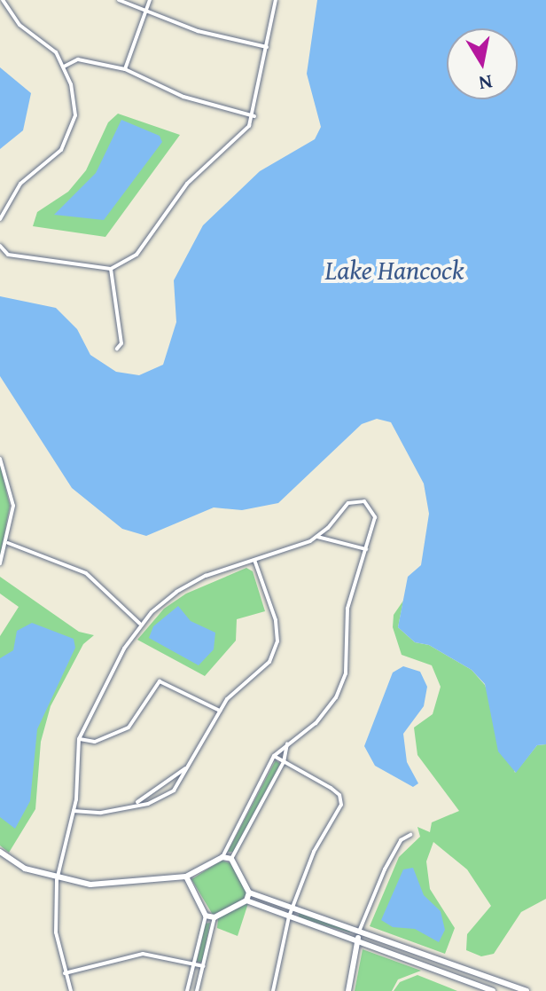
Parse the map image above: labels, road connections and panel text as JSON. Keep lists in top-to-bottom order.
{
  "water": ["Lake Hancock"],
  "north": "bottom"
}
